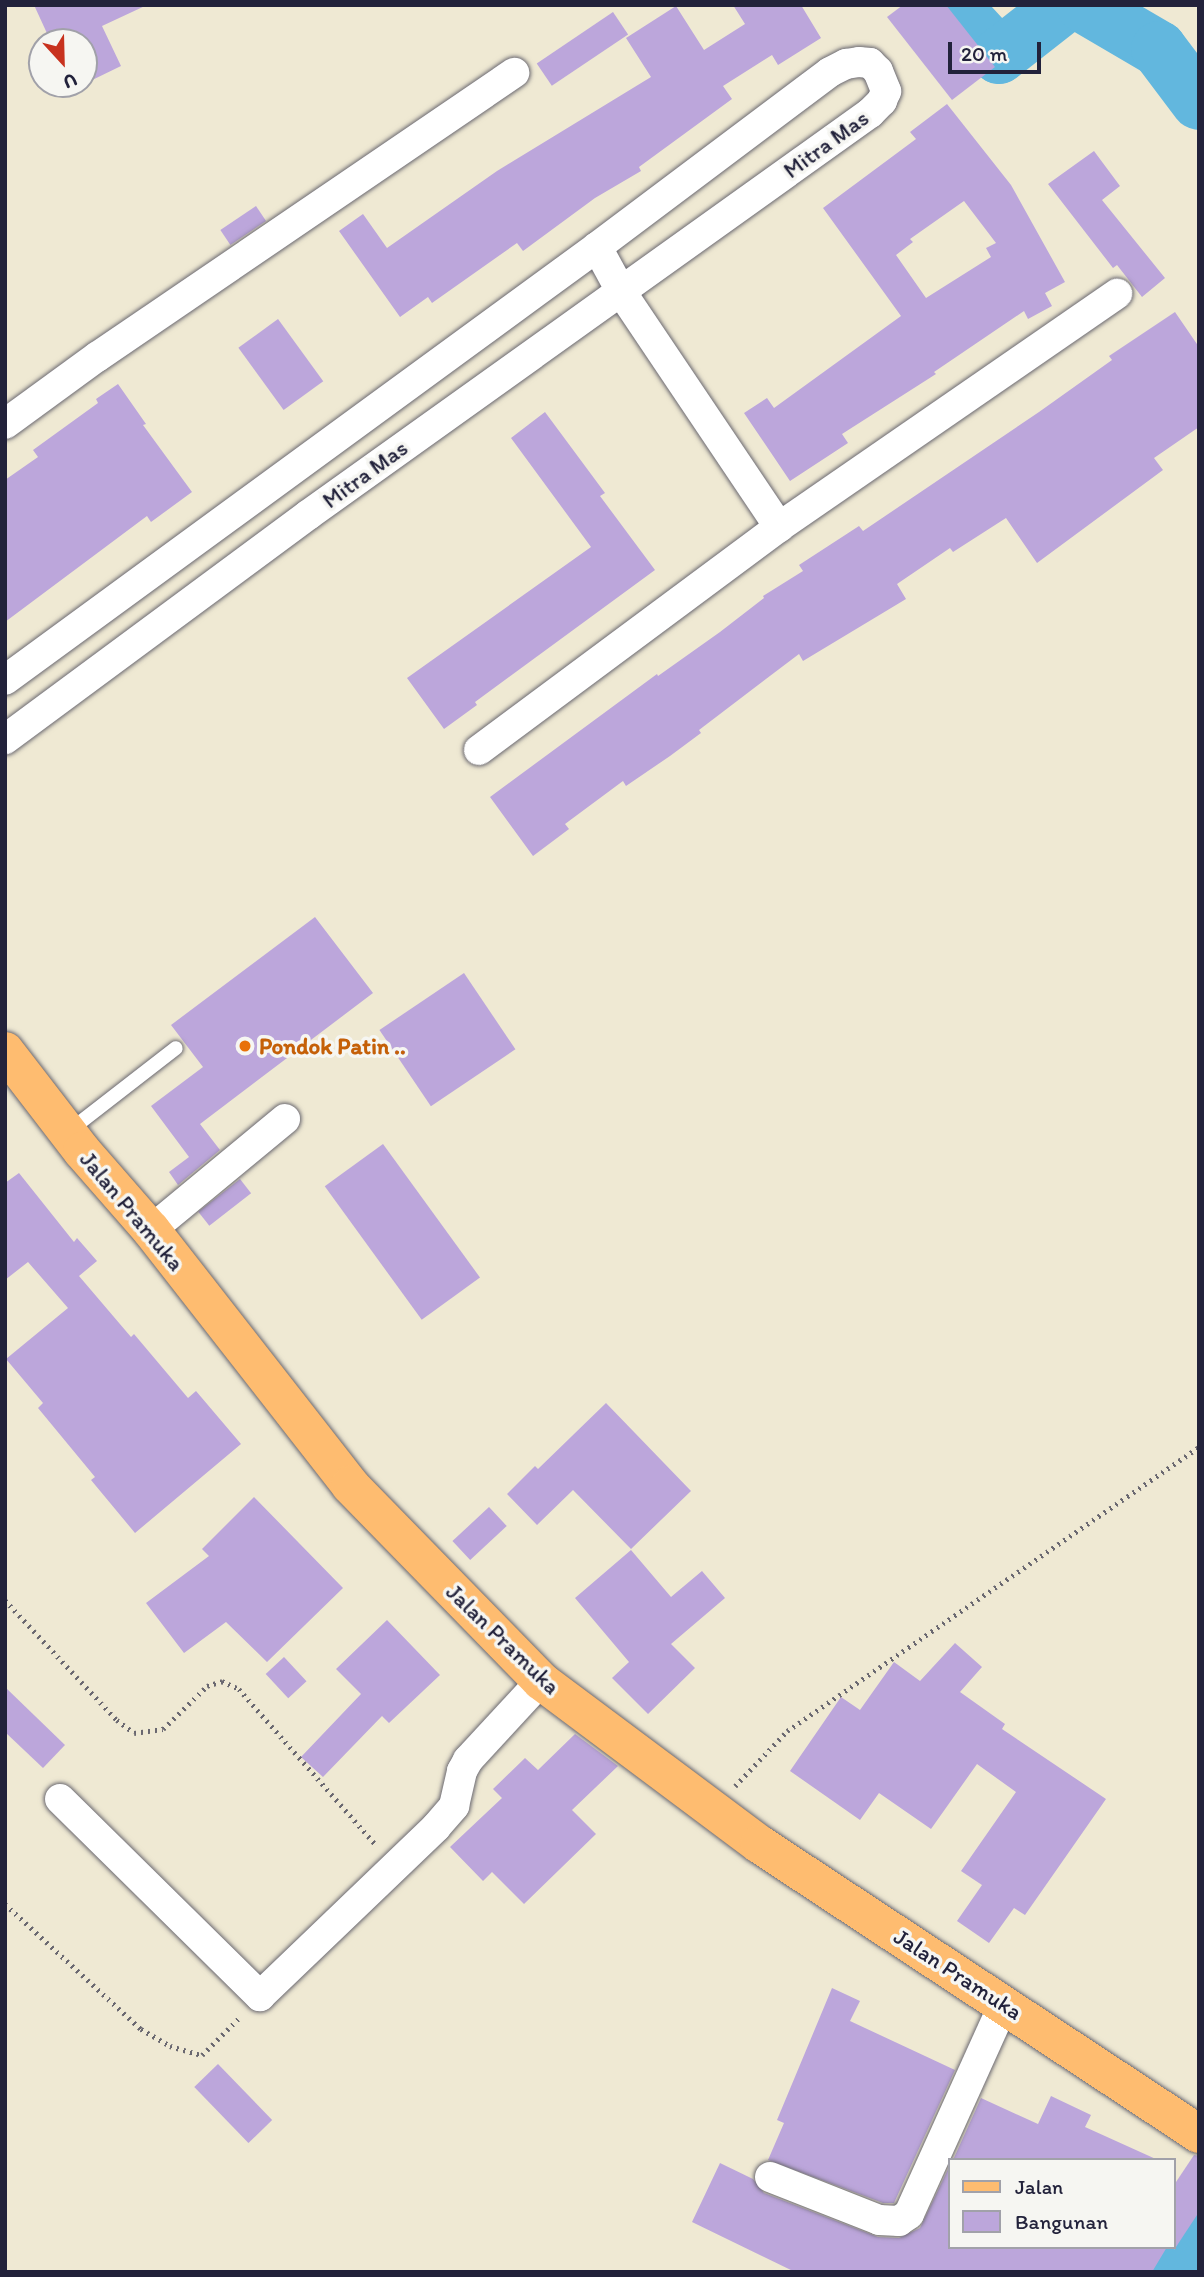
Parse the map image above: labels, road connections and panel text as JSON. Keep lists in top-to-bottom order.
{
  "streets": {
    "main road": ["Jalan Pramuka"],
    "street": ["Mitra Mas"]
  },
  "places": ["Pondok Patin .."],
  "legend": ["Jalan", "Bangunan"],
  "scale_bar": "20 m",
  "north": "bottom"
}
